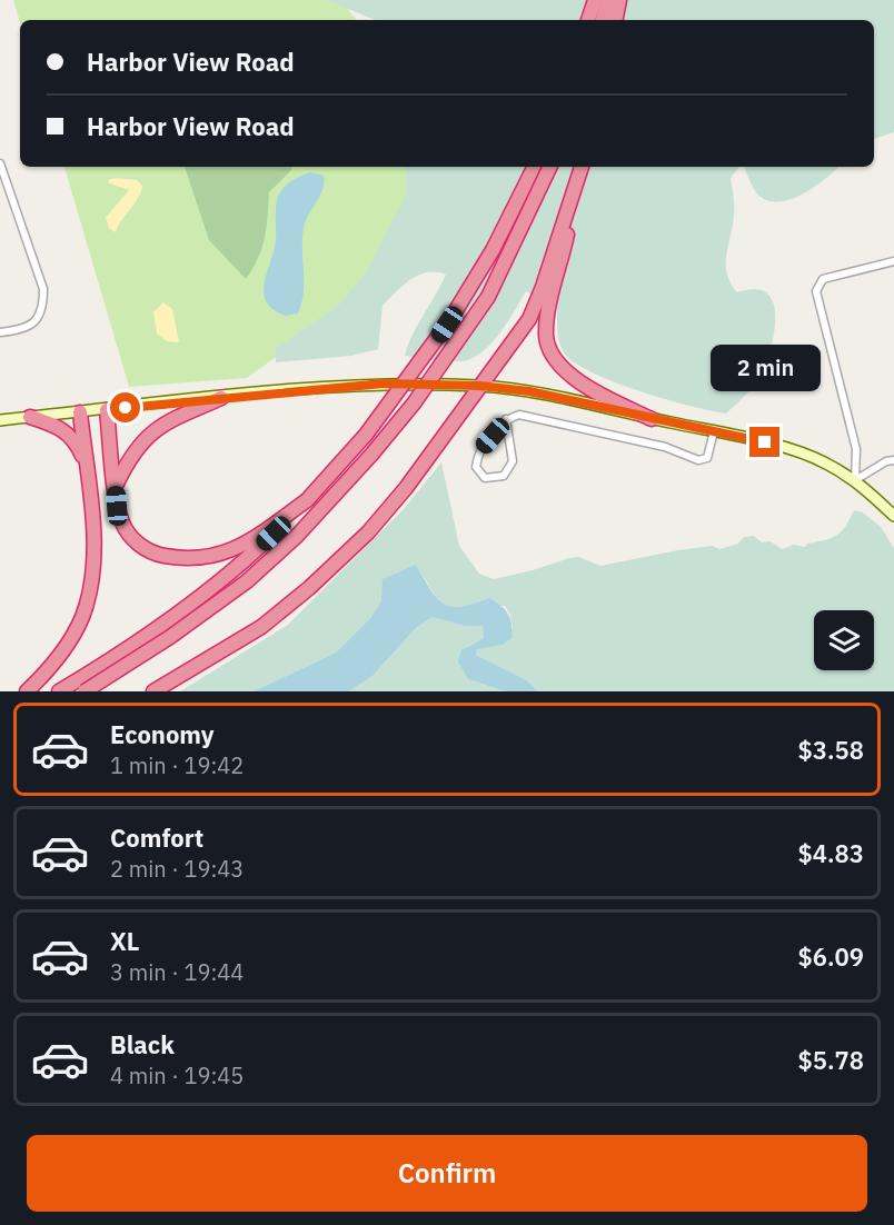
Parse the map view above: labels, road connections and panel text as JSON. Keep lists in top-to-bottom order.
{
  "page": {
    "banner": ["Harbor View Road", "Harbor View Road"],
    "bubble": "2 min",
    "list": [
      {
        "name": "Economy",
        "note": "1 min · 19:42",
        "value": "$3.58"
      },
      {
        "name": "Comfort",
        "note": "2 min · 19:43",
        "value": "$4.83"
      },
      {
        "name": "XL",
        "note": "3 min · 19:44",
        "value": "$6.09"
      },
      {
        "name": "Black",
        "note": "4 min · 19:45",
        "value": "$5.78"
      }
    ],
    "buttons": "Confirm"
  }
}
